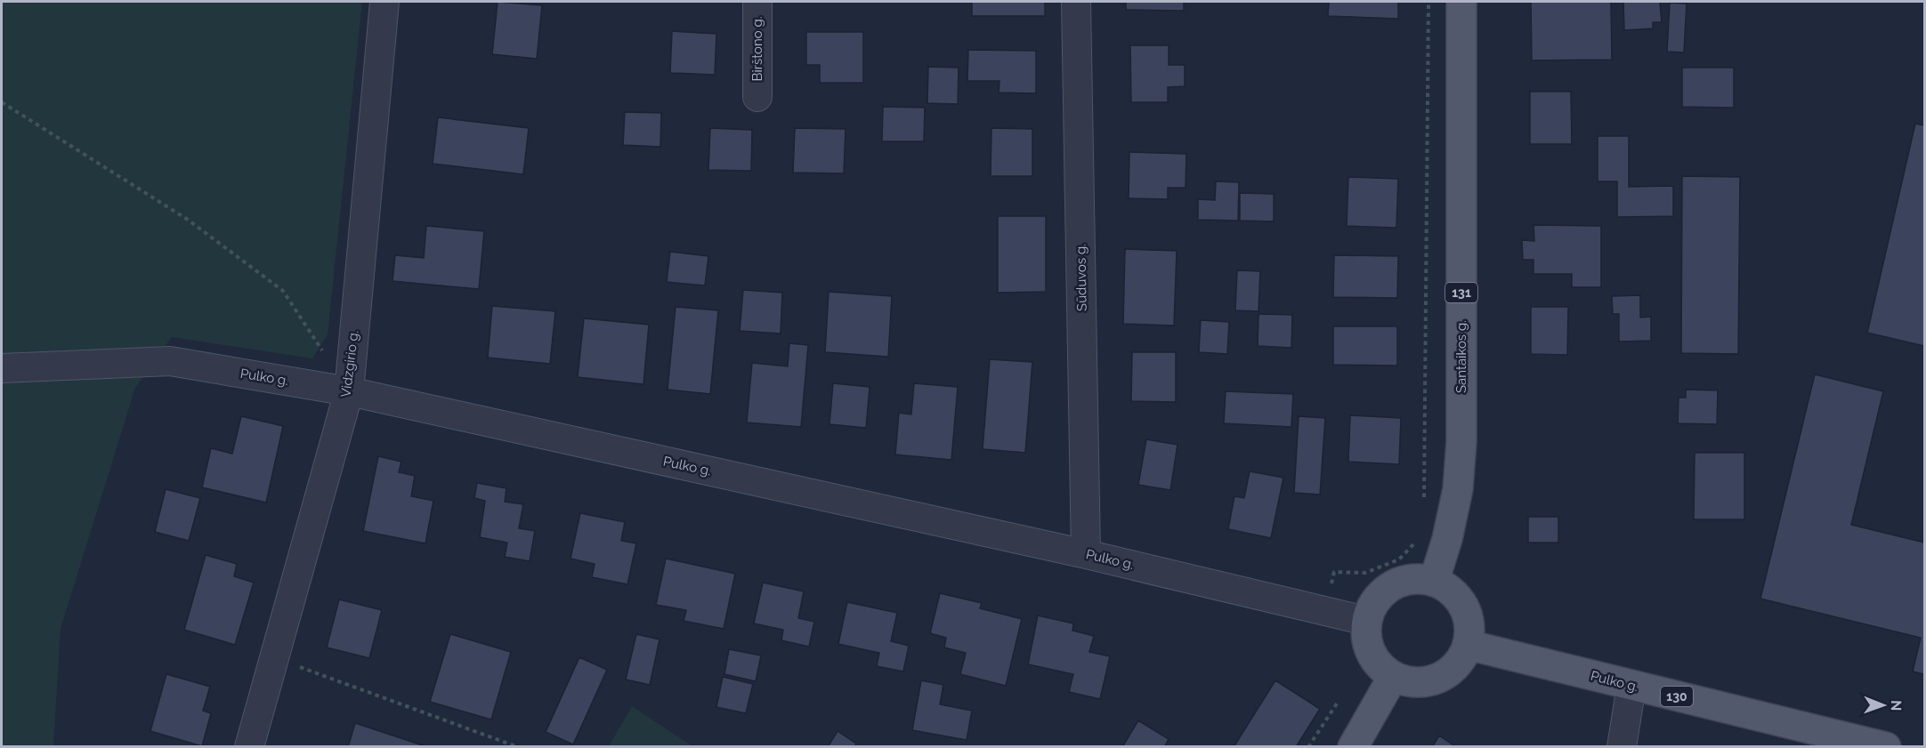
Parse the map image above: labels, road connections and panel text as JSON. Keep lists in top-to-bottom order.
{
  "streets": {
    "main road": [
      "131",
      "Santaikos g.",
      "Pulko g.",
      "130"
    ],
    "street": ["Birštono g.", "Sūduvos g.", "Vidzgirio g."]
  },
  "crossings": [
    ["Sūduvos g.", "Pulko g."],
    ["Santaikos g.", "Pulko g."],
    ["Vidzgirio g.", "Pulko g."]
  ],
  "north": "right"
}
